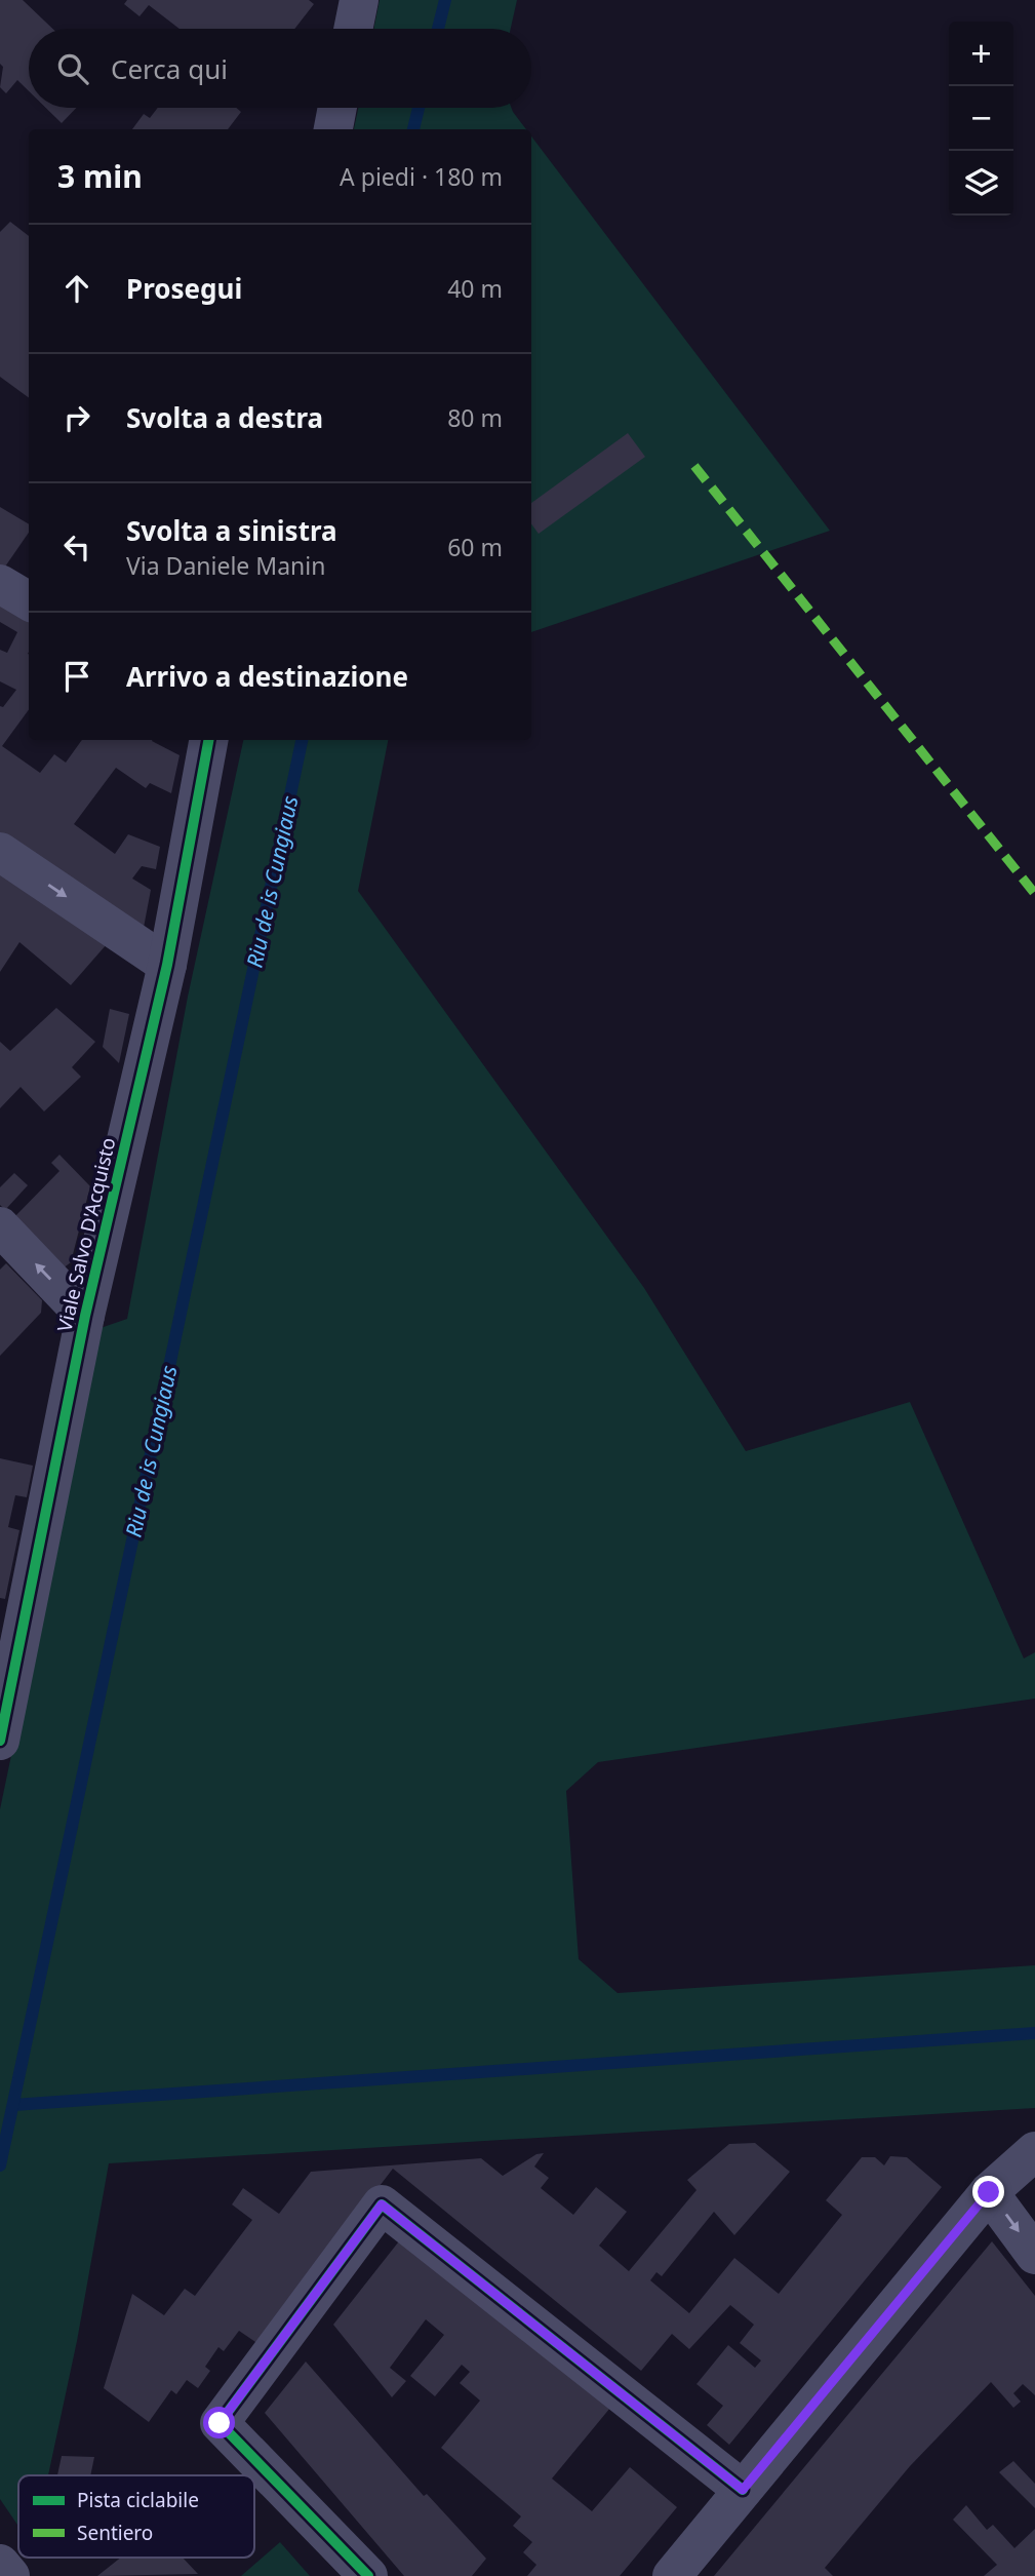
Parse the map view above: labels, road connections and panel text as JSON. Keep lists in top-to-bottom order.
{
  "streets": {
    "street": ["Viale Salvo D'Acquisto"]
  },
  "water": ["Riu de is Cungiaus"],
  "legend": ["Pista ciclabile", "Sentiero"],
  "page": {
    "map_buttons": ["+", "−"],
    "search": "Cerca qui",
    "heading": ["3 min", "A piedi · 180 m"],
    "list": [
      ["Prosegui", "40 m"],
      ["Svolta a destra", "80 m"],
      ["Svolta a sinistra", "Via Daniele Manin", "60 m"],
      "Arrivo a destinazione"
    ]
  }
}
